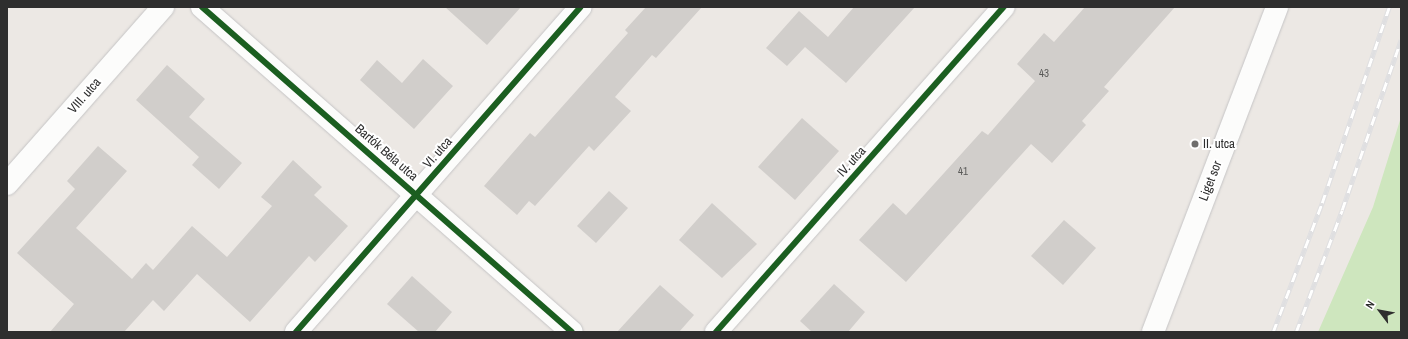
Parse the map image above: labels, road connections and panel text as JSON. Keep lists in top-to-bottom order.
{
  "streets": {
    "street": [
      "VIII. utca",
      "Bartók Béla utca",
      "VI. utca",
      "IV. utca",
      "Liget sor"
    ]
  },
  "crossings": [
    ["Bartók Béla utca", "VI. utca"]
  ],
  "places": ["II. utca"],
  "house_numbers": ["43", "41"],
  "north": "top left"
}
